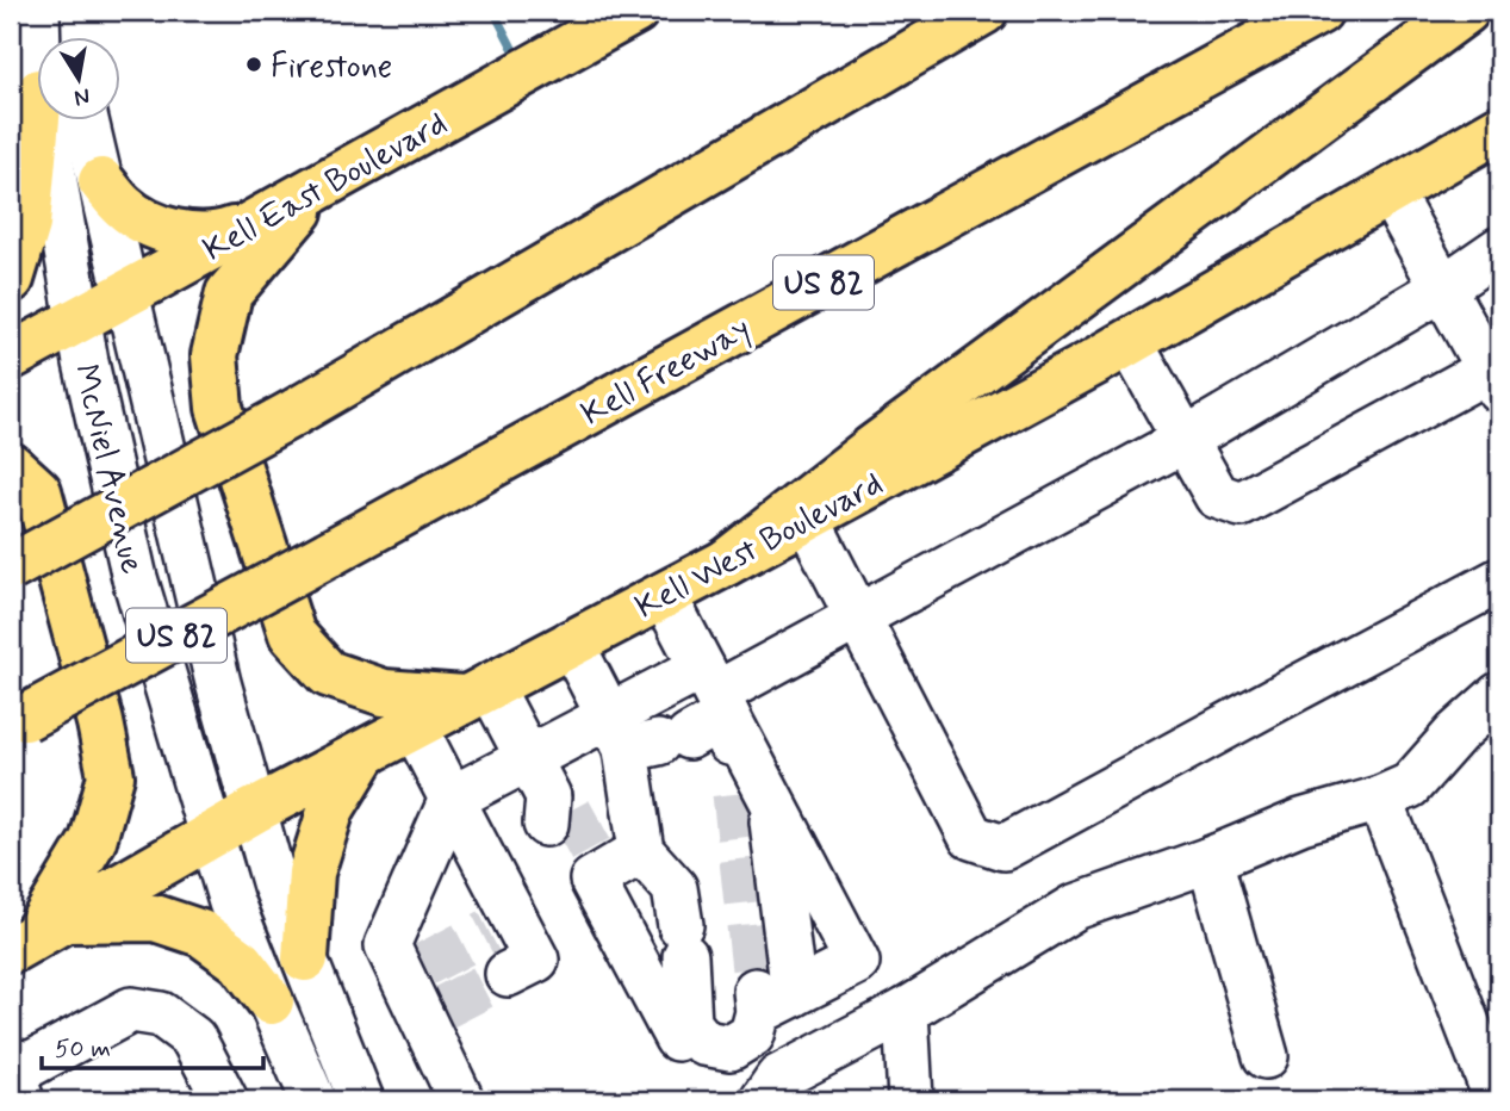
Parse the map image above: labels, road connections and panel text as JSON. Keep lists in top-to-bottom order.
{
  "streets": {
    "main road": [
      "Kell East Boulevard",
      "US 82",
      "Kell Freeway",
      "Kell West Boulevard"
    ],
    "street": ["McNiel Avenue"]
  },
  "crossings": [
    ["Kell East Boulevard", "McNiel Avenue"],
    ["McNiel Avenue", "Kell West Boulevard"]
  ],
  "places": ["Firestone"],
  "scale_bar": "50 m",
  "north": "bottom"
}
